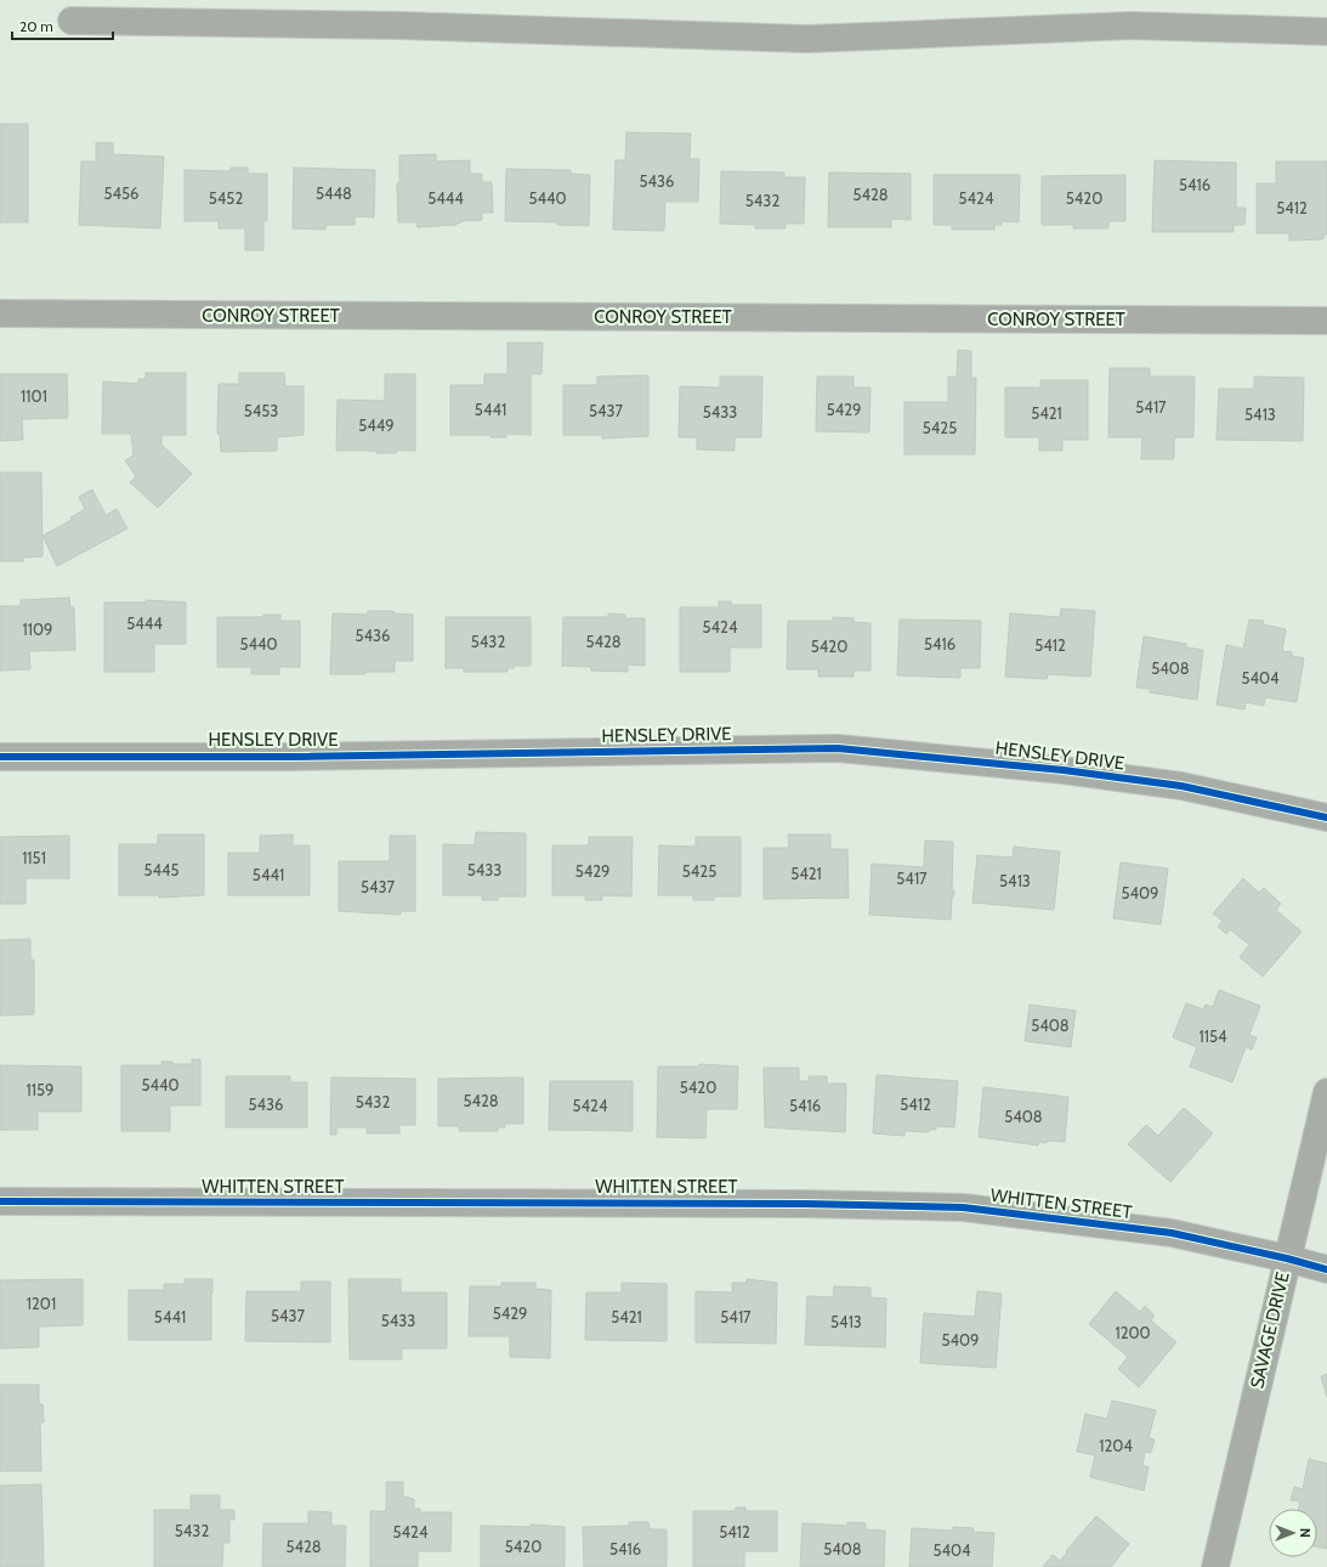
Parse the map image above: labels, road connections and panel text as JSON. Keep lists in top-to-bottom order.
{
  "streets": {
    "street": [
      "CONROY STREET",
      "HENSLEY DRIVE",
      "WHITTEN STREET",
      "SAVAGE DRIVE"
    ]
  },
  "crossings": [
    ["WHITTEN STREET", "SAVAGE DRIVE"]
  ],
  "house_numbers": [
    "5436",
    "5416",
    "5456",
    "5448",
    "5428",
    "5452",
    "5444",
    "5440",
    "5424",
    "5420",
    "5432",
    "5412",
    "1101",
    "5417",
    "5441",
    "5429",
    "5453",
    "5437",
    "5433",
    "5421",
    "5413",
    "5449",
    "5425",
    "5444",
    "5424",
    "1109",
    "5436",
    "5432",
    "5428",
    "5440",
    "5416",
    "5412",
    "5420",
    "5408",
    "5404",
    "1151",
    "5445",
    "5433",
    "5429",
    "5425",
    "5421",
    "5441",
    "5417",
    "5413",
    "5437",
    "5409",
    "5408",
    "1154",
    "5440",
    "5420",
    "1159",
    "5428",
    "5432",
    "5436",
    "5412",
    "5424",
    "5416",
    "5408",
    "1201",
    "5429",
    "5437",
    "5441",
    "5421",
    "5417",
    "5433",
    "5413",
    "1200",
    "5409",
    "1204",
    "5432",
    "5424",
    "5412",
    "5428",
    "5420",
    "5416",
    "5408",
    "5404"
  ],
  "scale_bar": "20 m",
  "north": "right"
}
